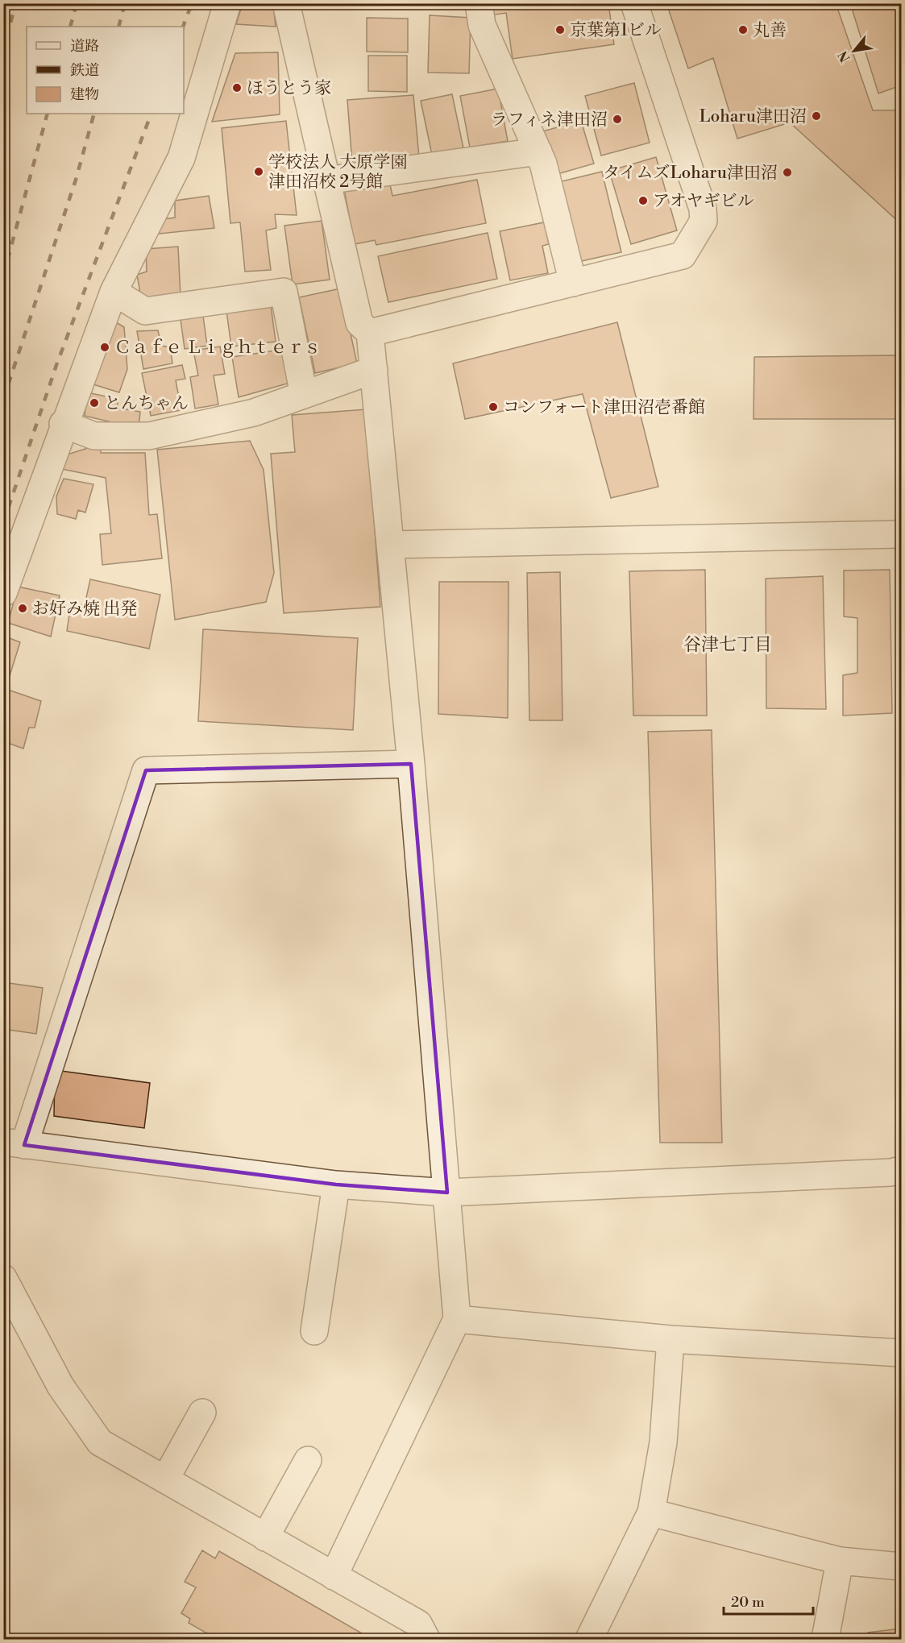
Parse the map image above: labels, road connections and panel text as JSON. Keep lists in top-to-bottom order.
{
  "districts": ["谷津七丁目"],
  "places": [
    "京葉第1ビル",
    "丸善",
    "ほうとう家",
    "Loharu津田沼",
    "ラフィネ津田沼",
    "学校法人 大原学園 津田沼校 2号館",
    "タイムズLoharu津田沼",
    "アオヤギビル",
    "Ｃａｆｅ Ｌｉｇｈｔｅｒｓ",
    "とんちゃん",
    "コンフォート津田沼壱番館",
    "お好み焼 出発"
  ],
  "legend": ["道路", "鉄道", "建物"],
  "scale_bar": "20 m",
  "north": "bottom left"
}
